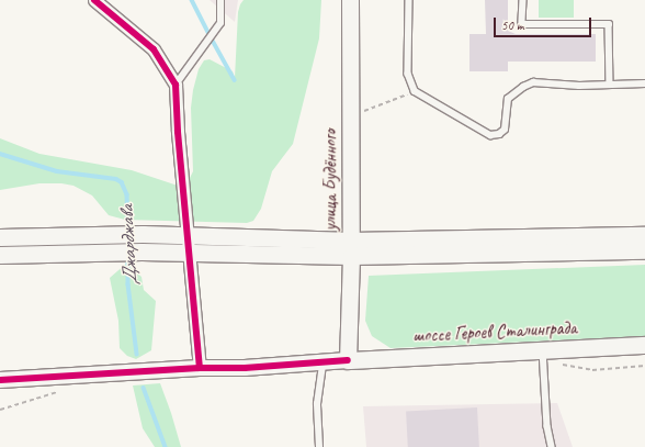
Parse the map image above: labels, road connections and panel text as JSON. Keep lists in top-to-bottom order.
{
  "streets": {
    "main road": ["улица Будённого", "шоссе Героев Сталинграда"]
  },
  "crossings": [
    ["улица Будённого", "шоссе Героев Сталинграда"]
  ],
  "water": ["Джарджава"],
  "scale_bar": "50 m"
}
